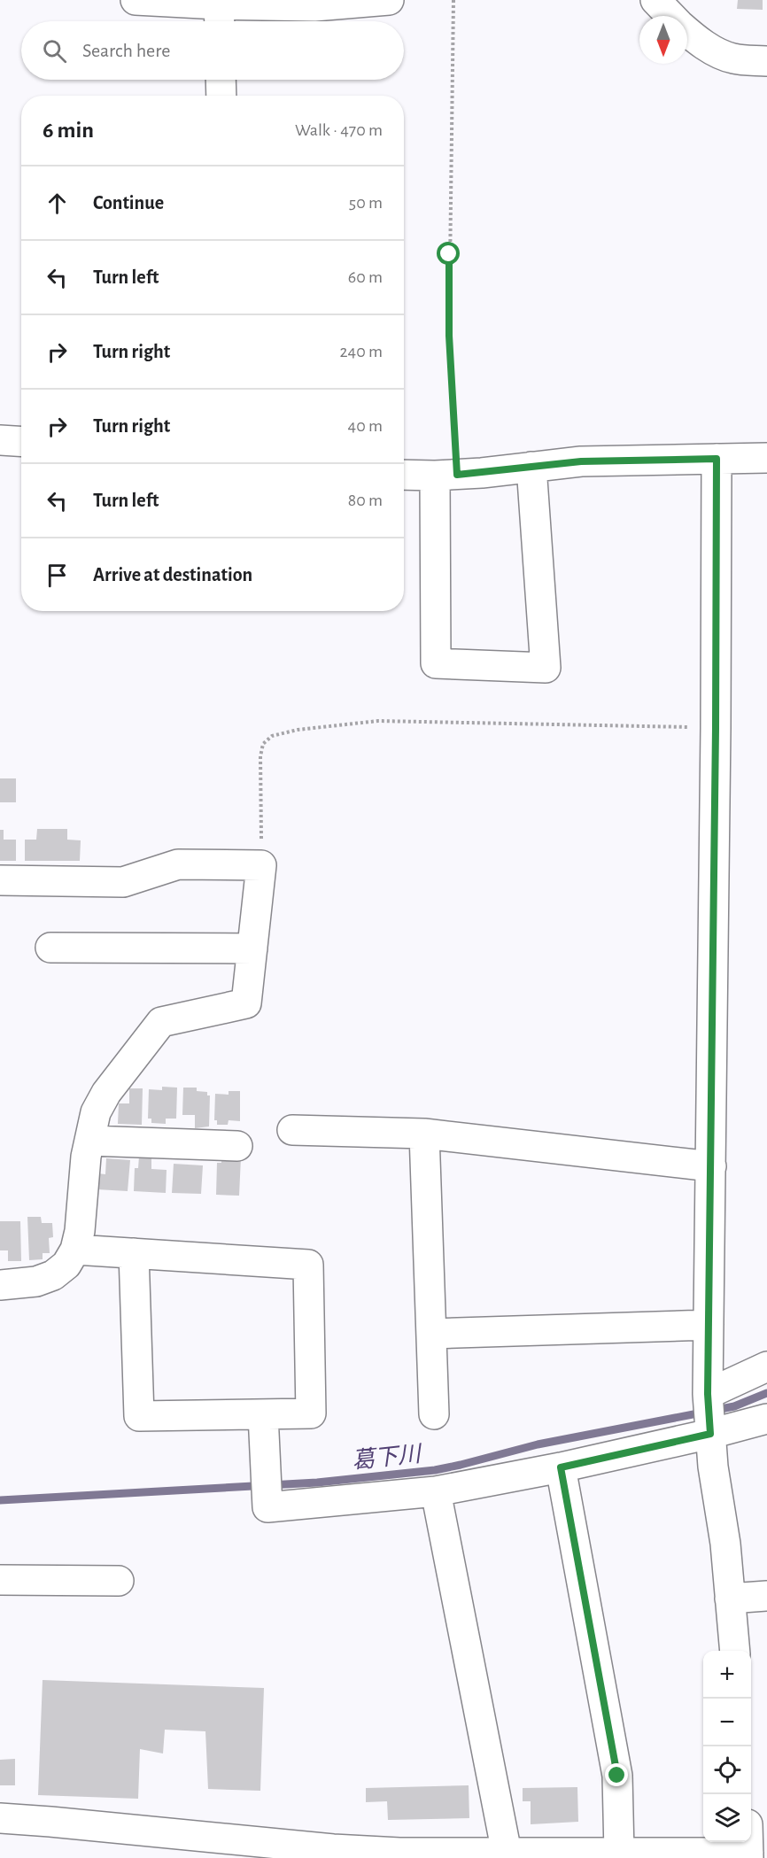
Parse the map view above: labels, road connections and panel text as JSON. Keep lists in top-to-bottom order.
{
  "water": ["葛下川"],
  "north": "bottom",
  "page": {
    "search": "Search here",
    "heading": ["6 min", "Walk · 470 m"],
    "list": [
      ["Continue", "50 m"],
      ["Turn left", "60 m"],
      ["Turn right", "240 m"],
      ["Turn right", "40 m"],
      ["Turn left", "80 m"],
      "Arrive at destination"
    ],
    "map_buttons": ["+", "−"]
  }
}
